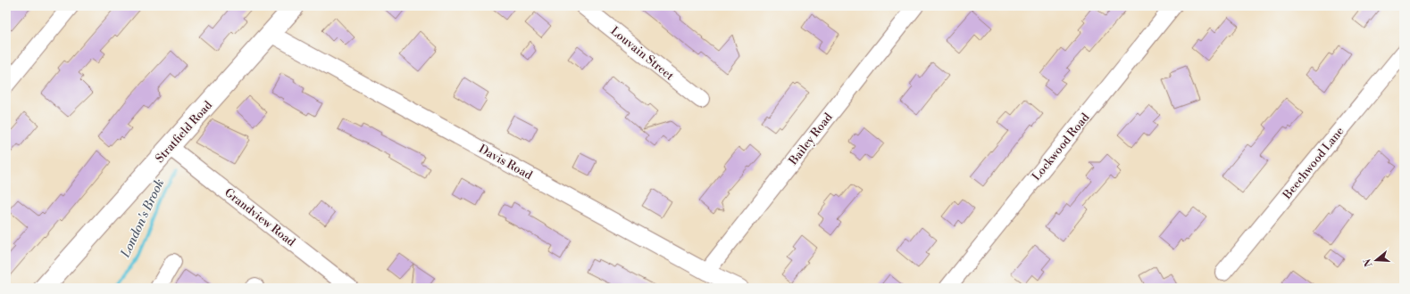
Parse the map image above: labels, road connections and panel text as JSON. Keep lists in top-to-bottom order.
{
  "streets": {
    "main road": ["Stratfield Road"],
    "street": [
      "Louvain Street",
      "Bailey Road",
      "Lockwood Road",
      "Davis Road",
      "Beechwood Lane",
      "Grandview Road"
    ]
  },
  "crossings": [
    ["Stratfield Road", "Davis Road"],
    ["Stratfield Road", "Grandview Road"],
    ["Bailey Road", "Davis Road"]
  ],
  "water": ["London's Brook"],
  "north": "left"
}
